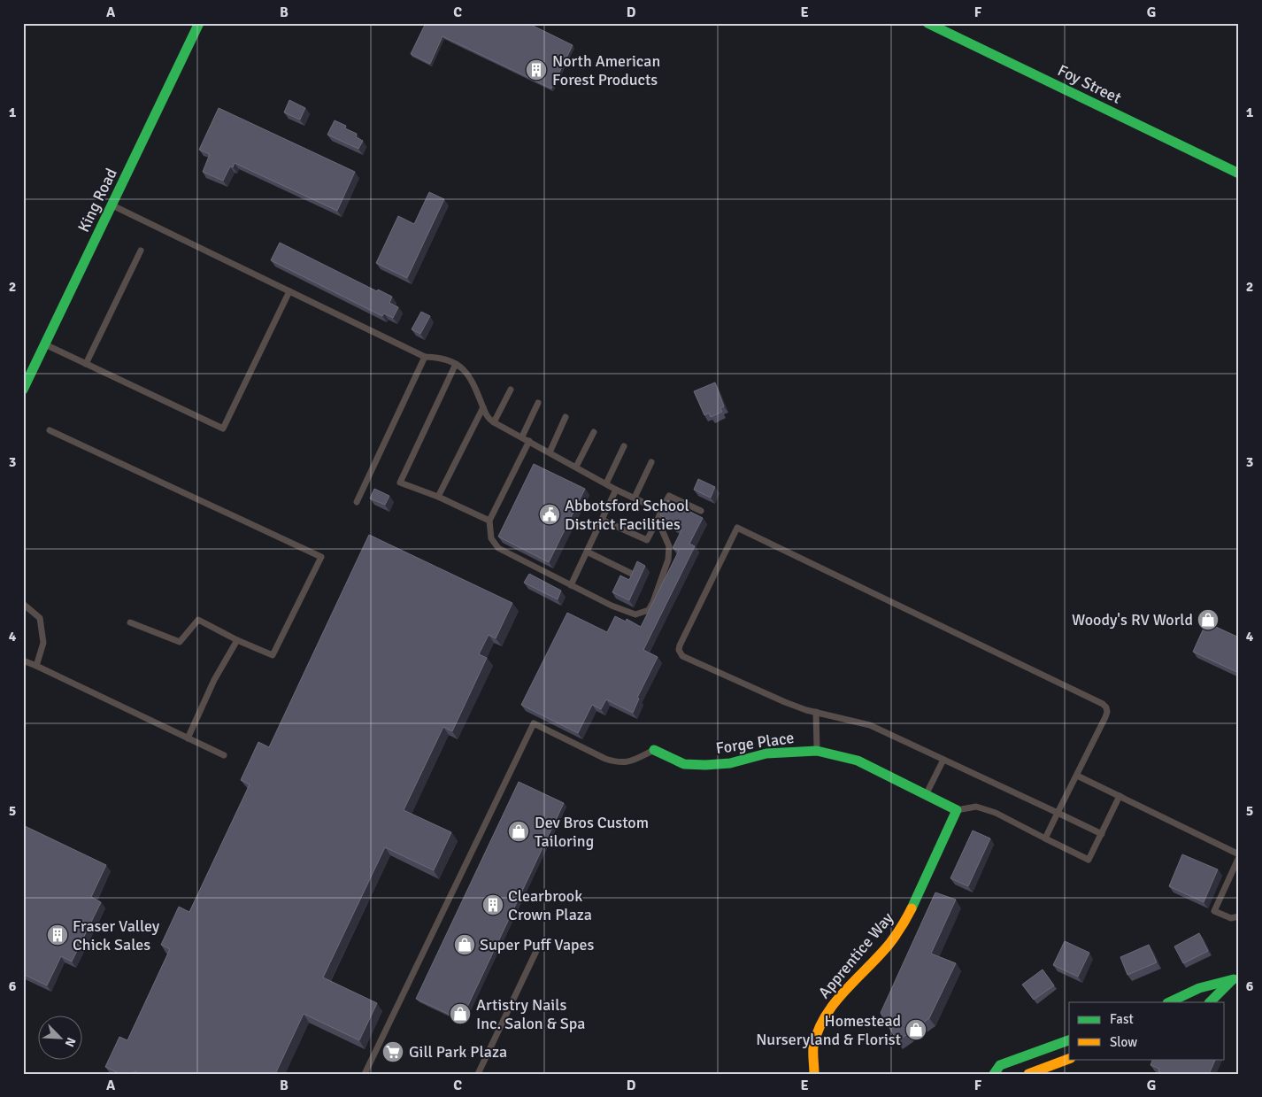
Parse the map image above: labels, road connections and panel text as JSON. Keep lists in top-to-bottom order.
{
  "streets": {
    "street": [
      "Foy Street",
      "King Road",
      "Forge Place",
      "Apprentice Way"
    ]
  },
  "crossings": [
    ["Forge Place", "Apprentice Way"]
  ],
  "places": {
    "building": ["North American Forest Products", "Clearbrook Crown Plaza", "Fraser Valley Chick Sales"],
    "public building": ["Abbotsford School District Facilities"],
    "shop": [
      "Woody's RV World",
      "Dev Bros Custom Tailoring",
      "Super Puff Vapes",
      "Artistry Nails Inc. Salon & Spa",
      "Homestead Nurseryland & Florist"
    ],
    "supermarket": ["Gill Park Plaza"]
  },
  "legend": ["Fast", "Slow"],
  "north": "bottom right",
  "grid": {
    "columns": [
      "A",
      "B",
      "C",
      "D",
      "E",
      "F",
      "G"
    ],
    "rows": [
      "1",
      "2",
      "3",
      "4",
      "5",
      "6"
    ]
  }
}
